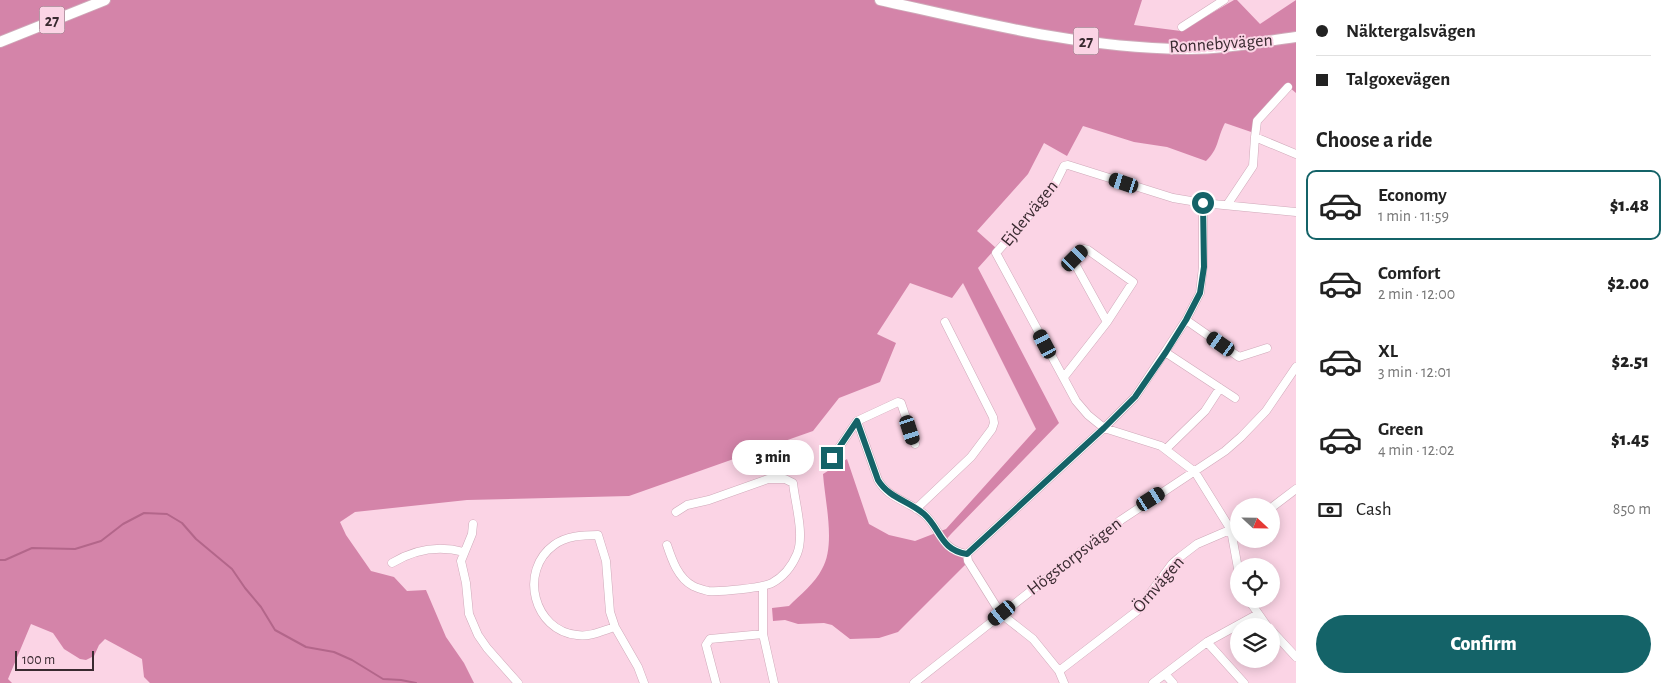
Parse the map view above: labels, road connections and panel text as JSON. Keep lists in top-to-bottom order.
{
  "streets": {
    "main road": ["27", "Ronnebyvägen"],
    "street": ["Ejdervägen", "Högstorpsvägen", "Örnvägen"]
  },
  "crossings": [
    ["Ejdervägen", "Högstorpsvägen"]
  ],
  "scale_bar": "100 m",
  "north": "right",
  "page": {
    "banner": ["Näktergalsvägen", "Talgoxevägen"],
    "heading": "Choose a ride",
    "list": [
      {
        "name": "Economy",
        "note": "1 min · 11:59",
        "value": "$1.48"
      },
      {
        "name": "Comfort",
        "note": "2 min · 12:00",
        "value": "$2.00"
      },
      {
        "name": "XL",
        "note": "3 min · 12:01",
        "value": "$2.51"
      },
      {
        "name": "Green",
        "note": "4 min · 12:02",
        "value": "$1.45"
      }
    ],
    "bubble": "3 min",
    "pay": ["Cash", "850 m"],
    "buttons": "Confirm",
    "scale": "100 m"
  }
}
